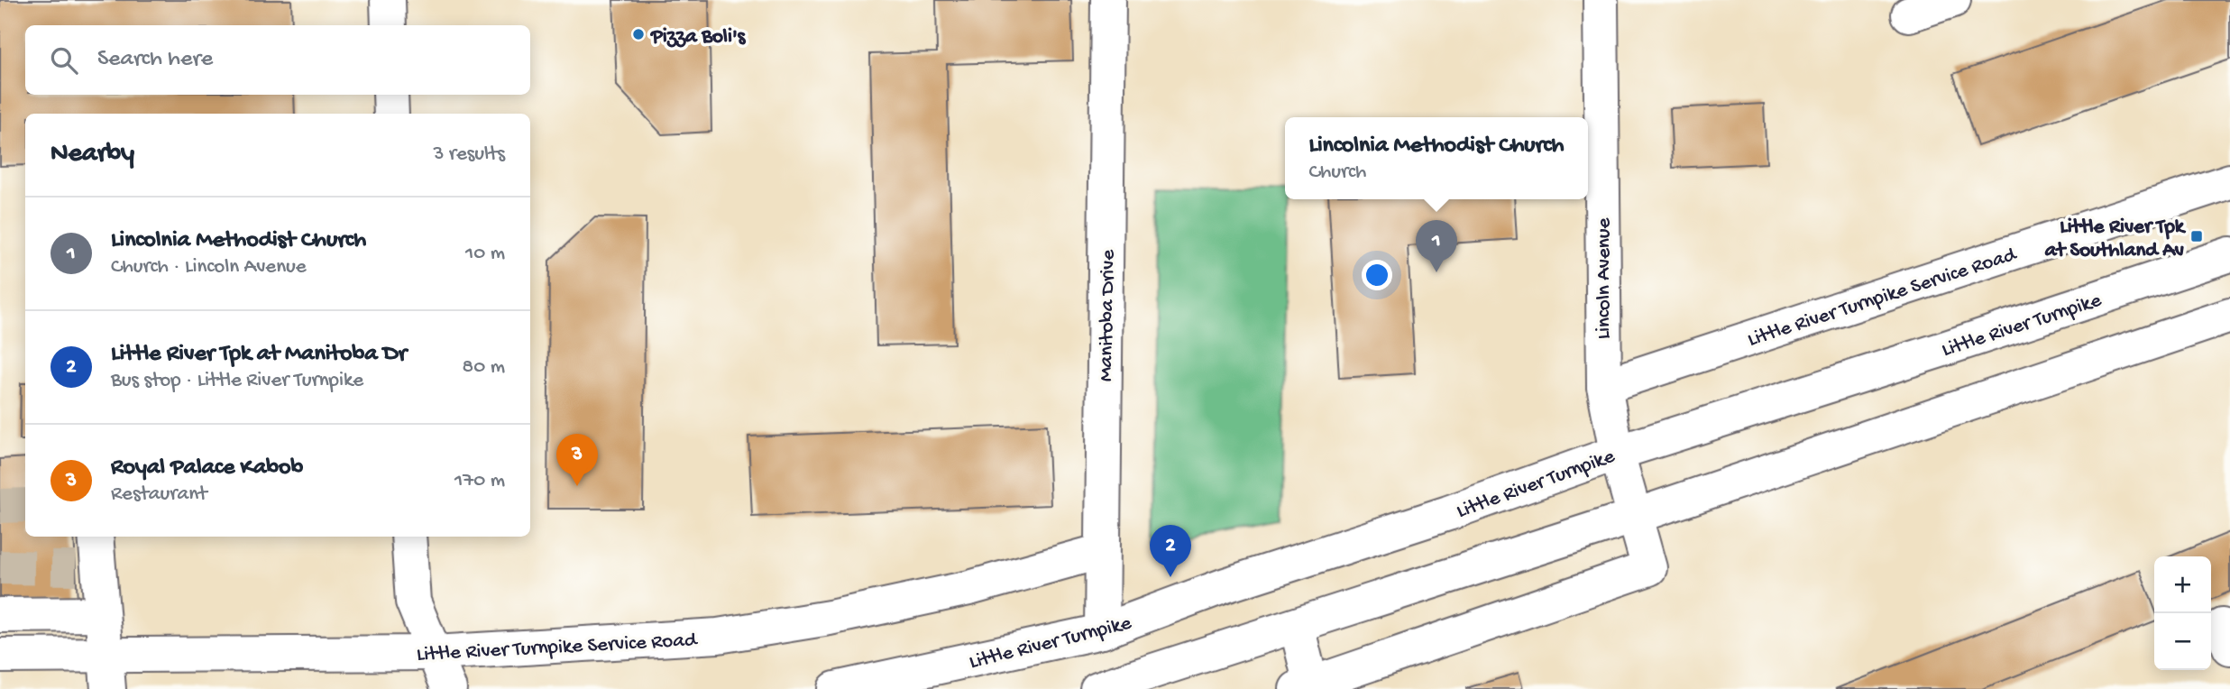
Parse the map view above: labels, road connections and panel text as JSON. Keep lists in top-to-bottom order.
{
  "streets": {
    "street": [
      "Lincoln Avenue",
      "Little River Turnpike Service Road",
      "Manitoba Drive",
      "Little River Turnpike"
    ]
  },
  "crossings": [
    ["Lincoln Avenue", "Little River Turnpike Service Road"],
    ["Lincoln Avenue", "Little River Turnpike"],
    ["Little River Turnpike Service Road", "Manitoba Drive"],
    ["Manitoba Drive", "Little River Turnpike"]
  ],
  "places": {
    "other": ["Pizza Boli's"],
    "transit": ["Little River Tpk at Southland Av"]
  },
  "page": {
    "search": "Search here",
    "heading": ["Nearby", "3 results"],
    "popup": ["Lincolnia Methodist Church", "Church"],
    "list": [
      {
        "mark": "1",
        "name": "Lincolnia Methodist Church",
        "note": "Church · Lincoln Avenue",
        "value": "10 m"
      },
      {
        "mark": "2",
        "name": "Little River Tpk at Manitoba Dr",
        "note": "Bus stop · Little River Turnpike",
        "value": "80 m"
      },
      {
        "mark": "3",
        "name": "Royal Palace Kabob",
        "note": "Restaurant",
        "value": "170 m"
      }
    ],
    "pins": ["1", "3", "2"],
    "map_buttons": ["+", "−"]
  }
}
